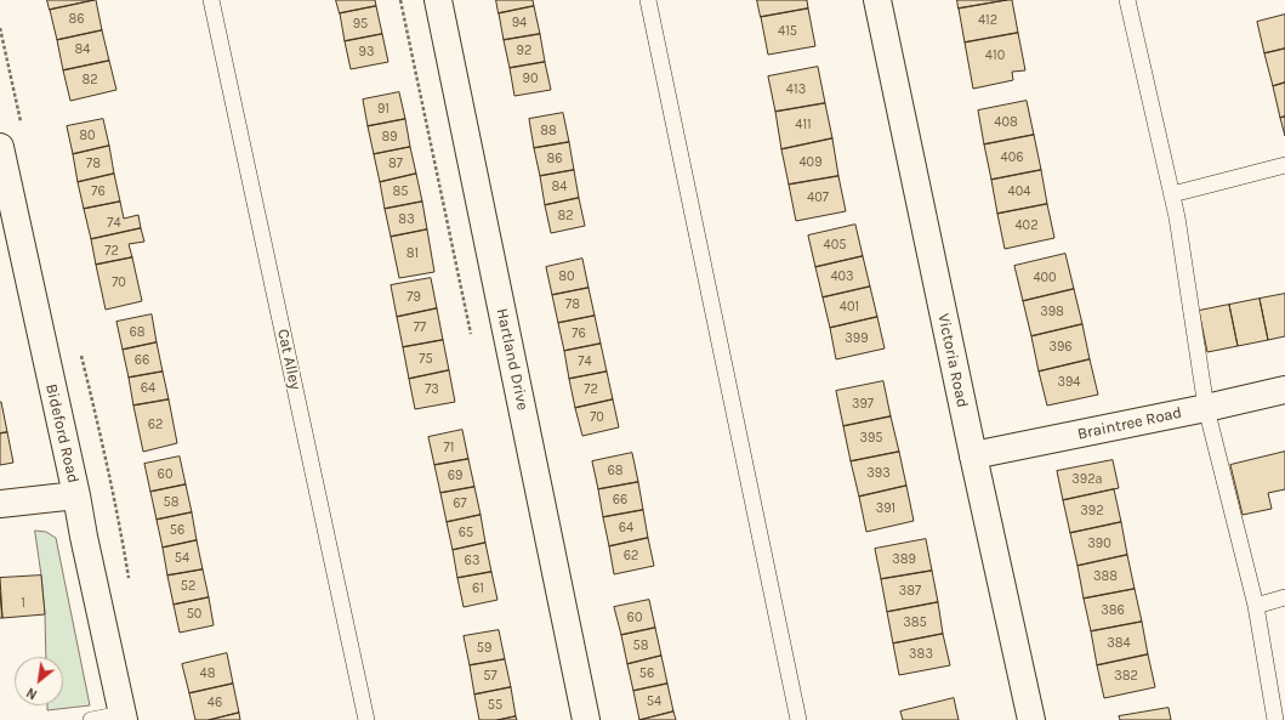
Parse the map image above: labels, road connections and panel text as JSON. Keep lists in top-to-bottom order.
{
  "streets": {
    "street": [
      "Hartland Drive",
      "Victoria Road",
      "Braintree Road",
      "Bideford Road"
    ],
    "lane": ["Cat Alley"]
  },
  "crossings": [
    ["Victoria Road", "Braintree Road"]
  ],
  "house_numbers": [
    "86",
    "412",
    "94",
    "95",
    "415",
    "84",
    "92",
    "93",
    "410",
    "90",
    "82",
    "413",
    "91",
    "408",
    "411",
    "88",
    "80",
    "89",
    "406",
    "86",
    "409",
    "78",
    "87",
    "84",
    "76",
    "85",
    "404",
    "407",
    "82",
    "83",
    "74",
    "402",
    "405",
    "72",
    "81",
    "80",
    "403",
    "400",
    "70",
    "79",
    "78",
    "401",
    "398",
    "77",
    "68",
    "76",
    "399",
    "396",
    "75",
    "66",
    "74",
    "394",
    "64",
    "73",
    "72",
    "397",
    "70",
    "62",
    "395",
    "71",
    "68",
    "393",
    "60",
    "69",
    "392a",
    "66",
    "58",
    "67",
    "391",
    "392",
    "64",
    "56",
    "65",
    "390",
    "62",
    "54",
    "389",
    "63",
    "388",
    "52",
    "61",
    "387",
    "1",
    "386",
    "50",
    "60",
    "385",
    "384",
    "58",
    "59",
    "383",
    "48",
    "56",
    "57",
    "382",
    "54",
    "46",
    "55"
  ],
  "north": "bottom left"
}
